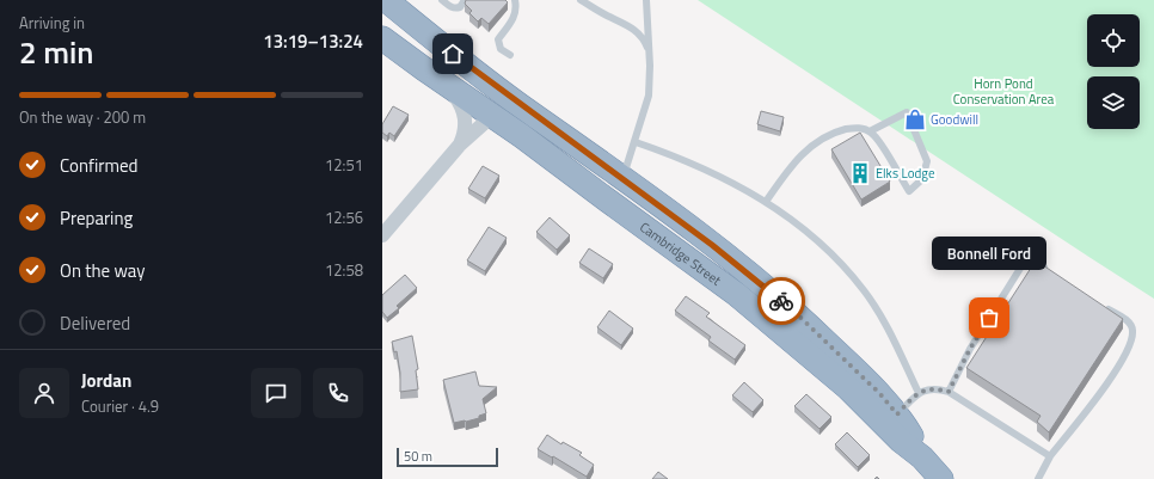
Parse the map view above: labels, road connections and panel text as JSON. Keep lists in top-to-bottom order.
{
  "streets": {
    "highway": ["Cambridge Street"]
  },
  "parks": ["Horn Pond Conservation Area"],
  "places": {
    "shop": ["Goodwill"],
    "building": ["Elks Lodge"],
    "other": ["Bonnell Ford"]
  },
  "scale_bar": "50 m",
  "page": {
    "heading": ["2 min", "Arriving in", "13:19–13:24"],
    "panel": ["Jordan", "Courier · 4.9"],
    "bar": "On the way · 200 m",
    "list": [
      ["Confirmed", "12:51"],
      ["Preparing", "12:56"],
      ["On the way", "12:58"],
      "Delivered"
    ],
    "bubble": "Bonnell Ford",
    "scale": "50 m"
  }
}
